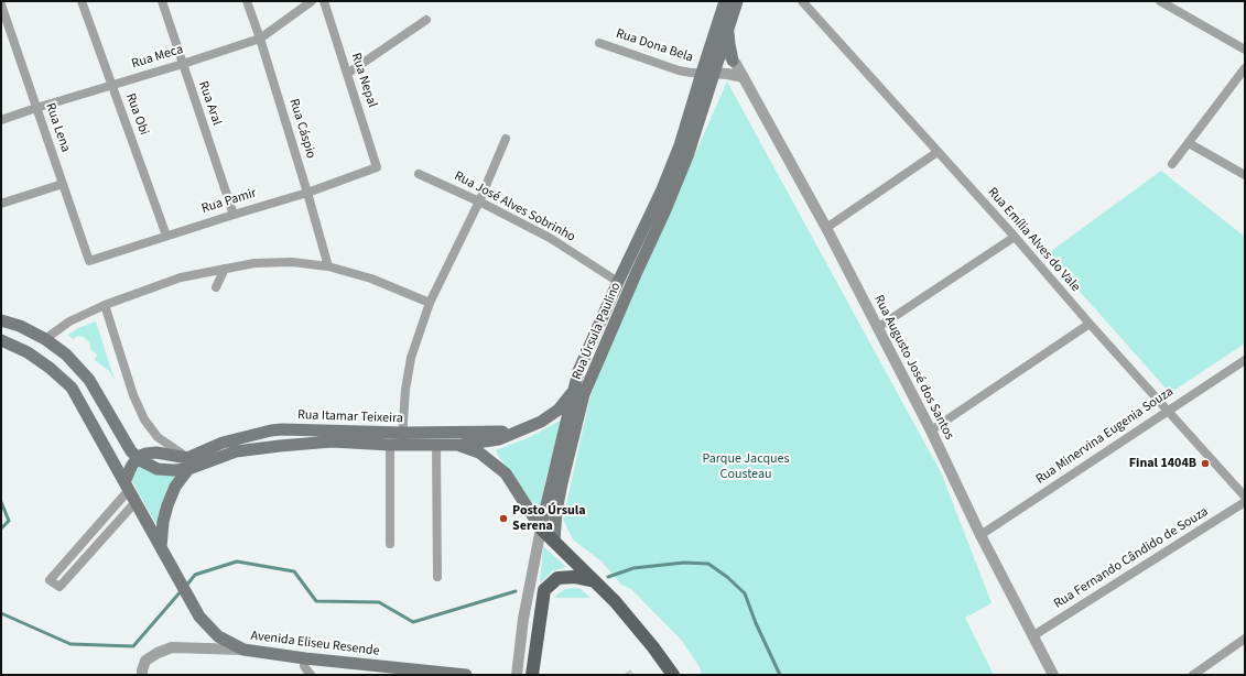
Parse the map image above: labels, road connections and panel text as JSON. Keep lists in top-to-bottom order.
{
  "streets": {
    "main road": ["Rua Úrsula Paulino", "Rua Itamar Teixeira", "Avenida Eliseu Resende"],
    "street": [
      "Rua Dona Bela",
      "Rua Meca",
      "Rua Nepal",
      "Rua Aral",
      "Rua Obi",
      "Rua Lena",
      "Rua Cáspio",
      "Rua Pamir",
      "Rua José Alves Sobrinho",
      "Rua Emília Alves do Vale",
      "Rua Augusto José dos Santos",
      "Rua Minervina Eugenia Souza",
      "Rua Fernando Cândido de Souza"
    ]
  },
  "crossings": [
    ["Rua Dona Bela", "Rua Úrsula Paulino"],
    ["Rua Meca", "Rua Aral"],
    ["Rua Meca", "Rua Obi"],
    ["Rua Meca", "Rua Lena"],
    ["Rua Meca", "Rua Cáspio"],
    ["Rua Nepal", "Rua Pamir"],
    ["Rua Aral", "Rua Pamir"],
    ["Rua Obi", "Rua Pamir"],
    ["Rua Lena", "Rua Pamir"],
    ["Rua Cáspio", "Rua Pamir"],
    ["Rua José Alves Sobrinho", "Rua Úrsula Paulino"],
    ["Rua Emília Alves do Vale", "Rua Minervina Eugenia Souza"],
    ["Rua Úrsula Paulino", "Rua Augusto José dos Santos"],
    ["Rua Úrsula Paulino", "Rua Itamar Teixeira"],
    ["Rua Augusto José dos Santos", "Rua Minervina Eugenia Souza"],
    ["Rua Augusto José dos Santos", "Rua Fernando Cândido de Souza"]
  ],
  "parks": ["Parque Jacques Cousteau"],
  "places": ["Final 1404B", "Posto Úrsula Serena"]
}
